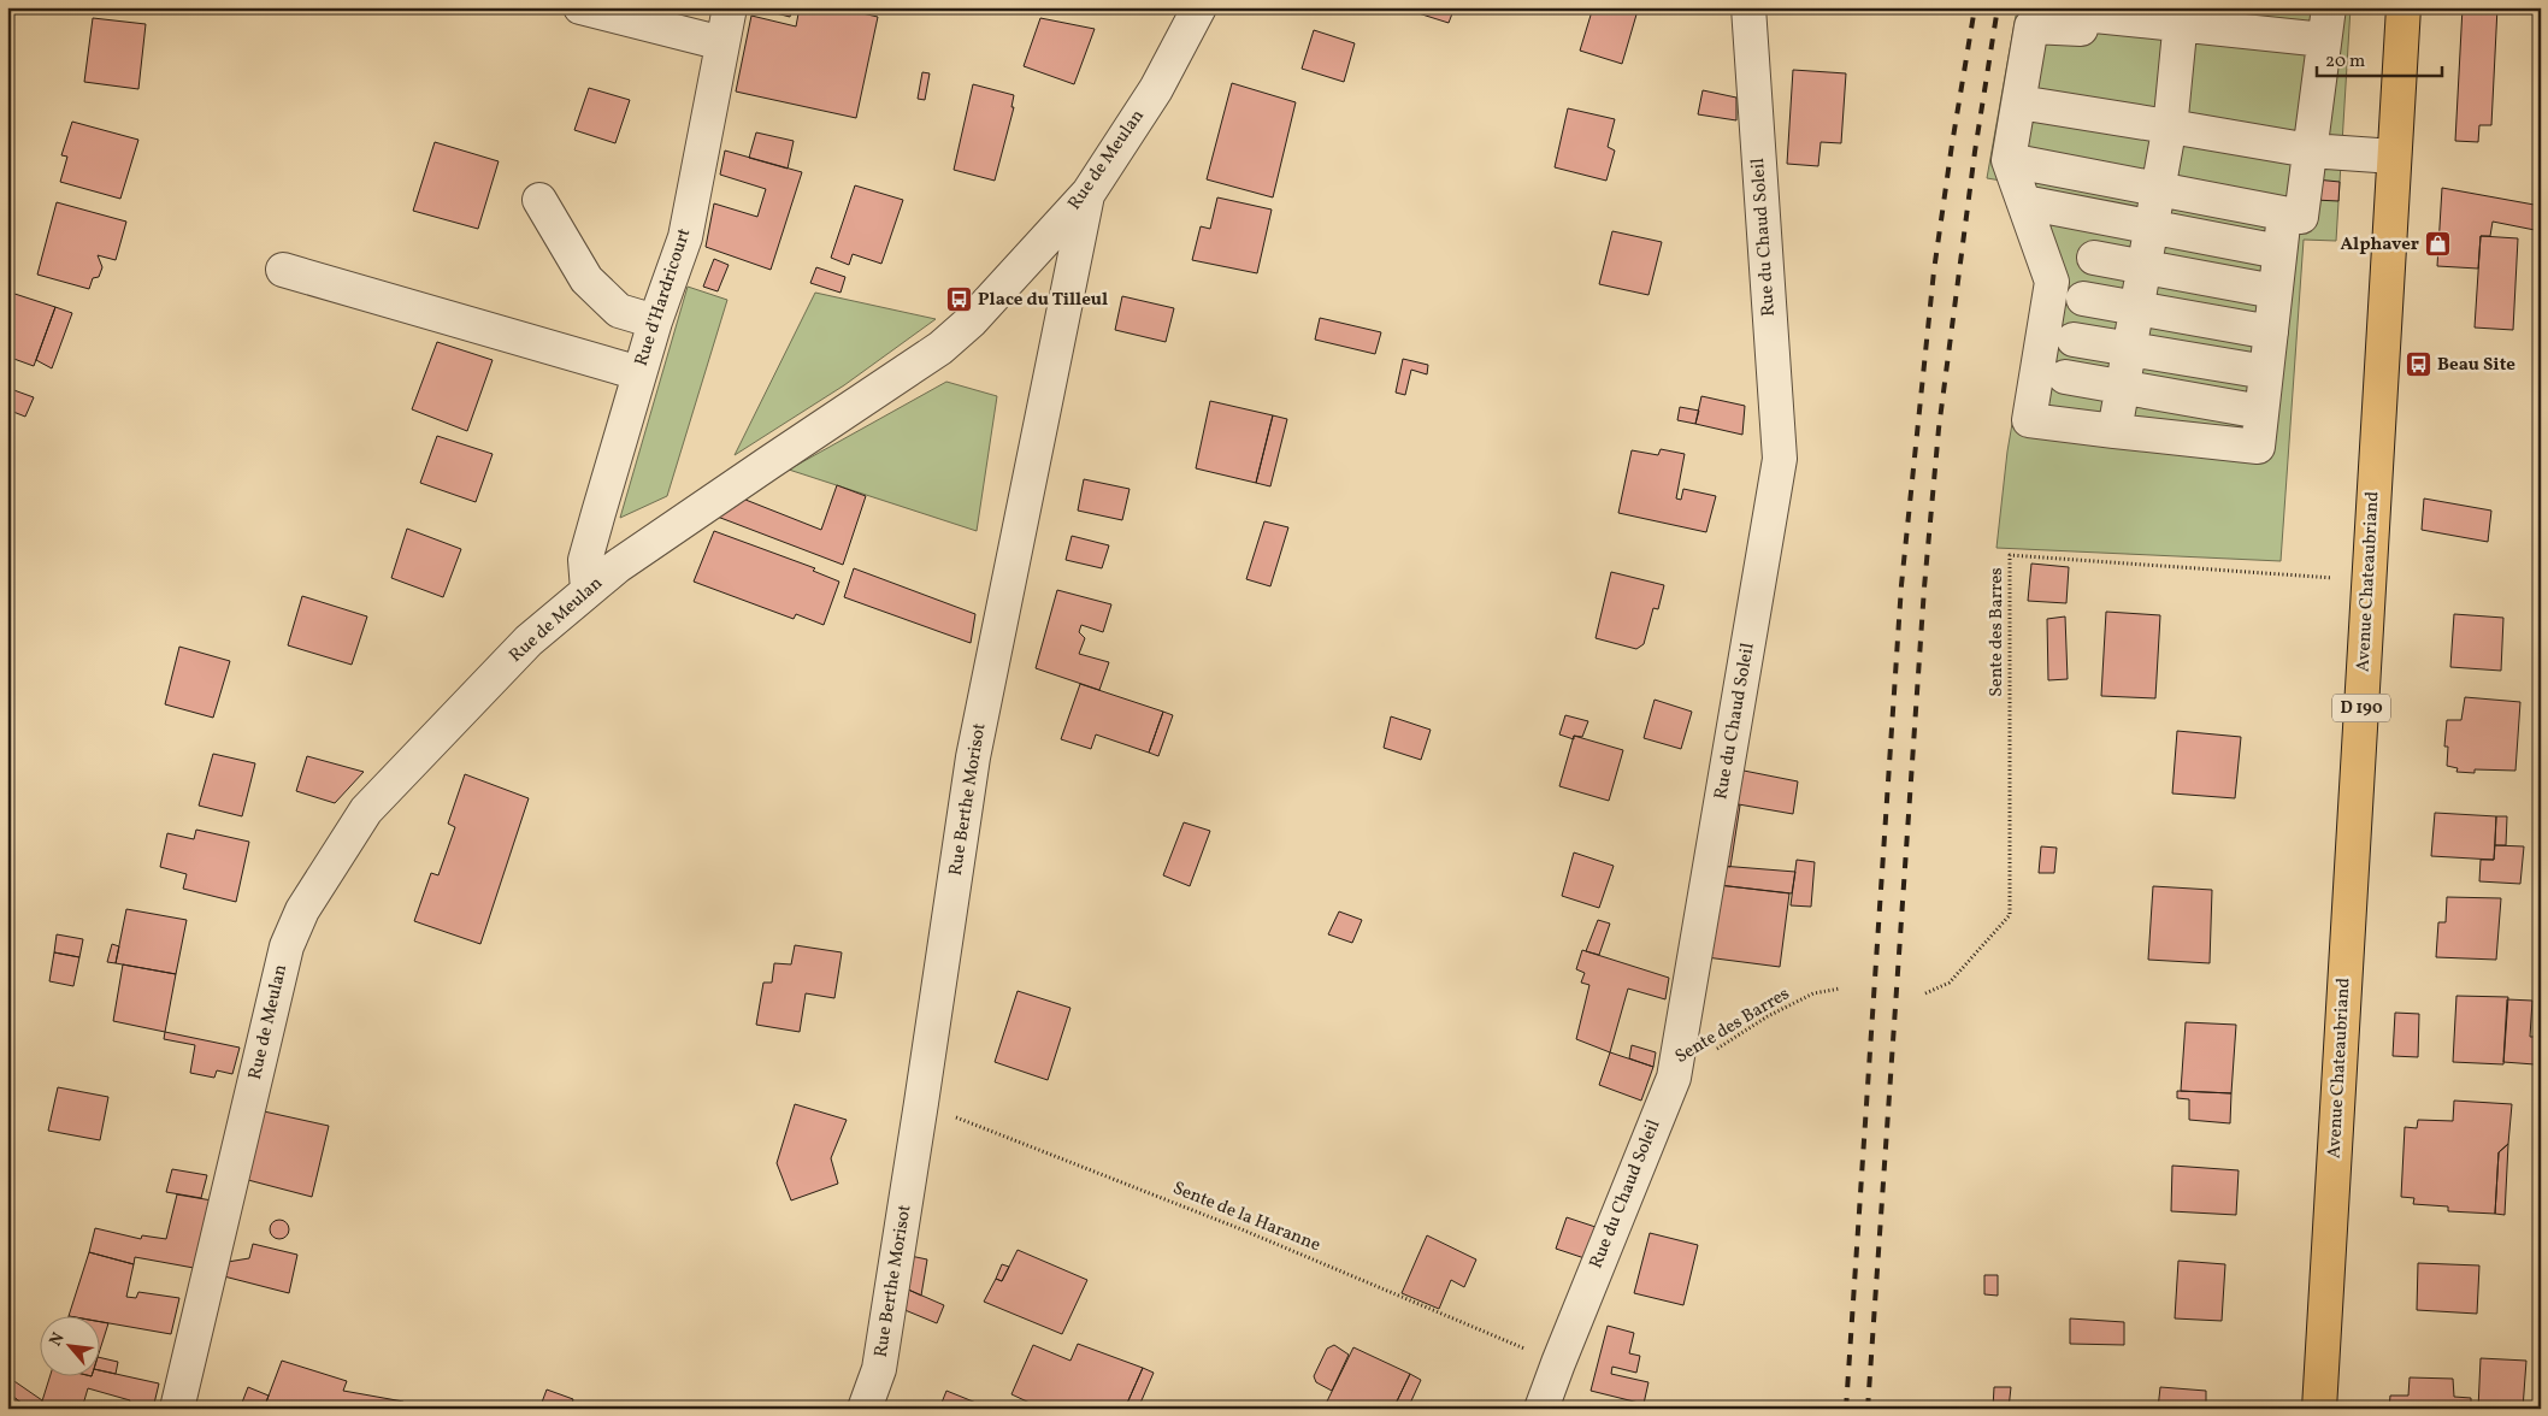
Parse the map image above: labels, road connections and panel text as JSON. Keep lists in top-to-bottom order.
{
  "streets": {
    "main road": ["Avenue Chateaubriand", "D 190"],
    "street": [
      "Rue de Meulan",
      "Rue du Chaud Soleil",
      "Rue d'Hardricourt",
      "Rue Berthe Morisot"
    ],
    "path": ["Sente des Barres", "Sente de la Haranne"]
  },
  "crossings": [
    ["Rue de Meulan", "Rue d'Hardricourt"],
    ["Rue de Meulan", "Rue Berthe Morisot"],
    ["Rue du Chaud Soleil", "Sente des Barres"],
    ["Rue du Chaud Soleil", "Sente de la Haranne"],
    ["Avenue Chateaubriand", "Sente des Barres"],
    ["Rue Berthe Morisot", "Sente de la Haranne"]
  ],
  "places": {
    "shop": ["Alphaver"],
    "bus stop": ["Place du Tilleul", "Beau Site"]
  },
  "scale_bar": "20 m",
  "north": "top left"
}
